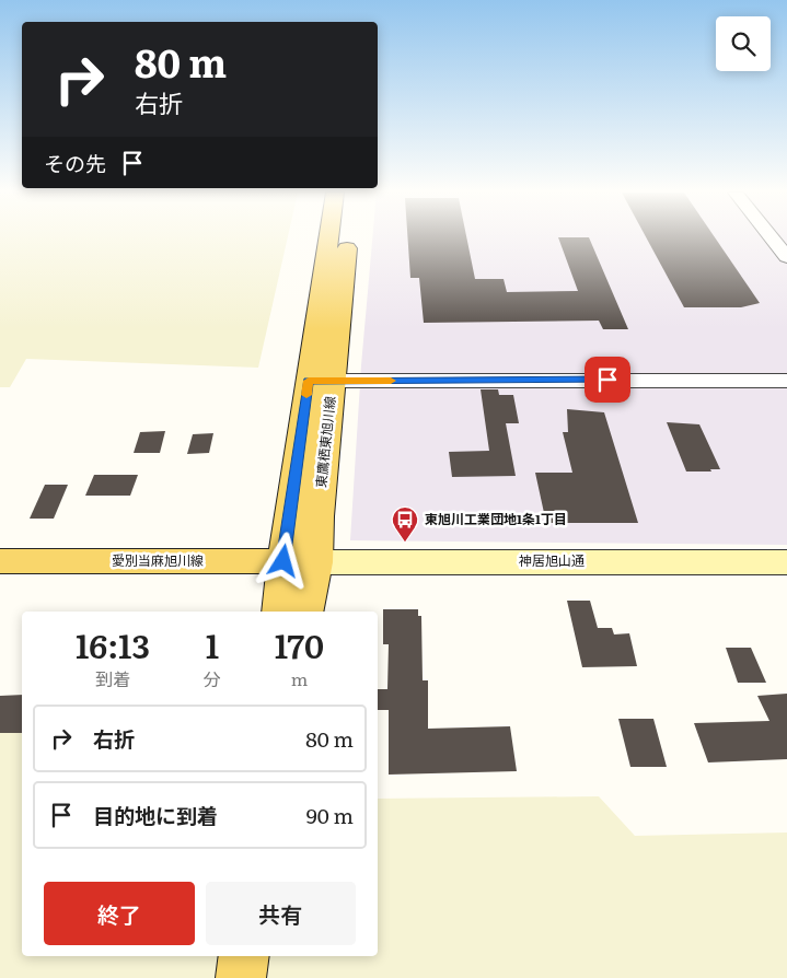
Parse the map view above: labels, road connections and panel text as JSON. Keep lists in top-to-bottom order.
{
  "streets": {
    "main road": ["東鷹栖東旭川線", "愛別当麻旭川線", "神居旭山通"]
  },
  "crossings": [
    ["東鷹栖東旭川線", "愛別当麻旭川線"],
    ["東鷹栖東旭川線", "神居旭山通"],
    ["愛別当麻旭川線", "神居旭山通"]
  ],
  "places": {
    "bus stop": ["東旭川工業団地1条1丁目"]
  },
  "page": {
    "turn": ["80 m", "右折"],
    "then": "その先",
    "eta": [
      "16:13",
      "到着",
      "1",
      "分",
      "170",
      "m"
    ],
    "list": [
      {
        "name": "右折",
        "value": "80 m"
      },
      {
        "name": "目的地に到着",
        "value": "90 m"
      }
    ],
    "buttons": ["終了", "共有"]
  }
}
